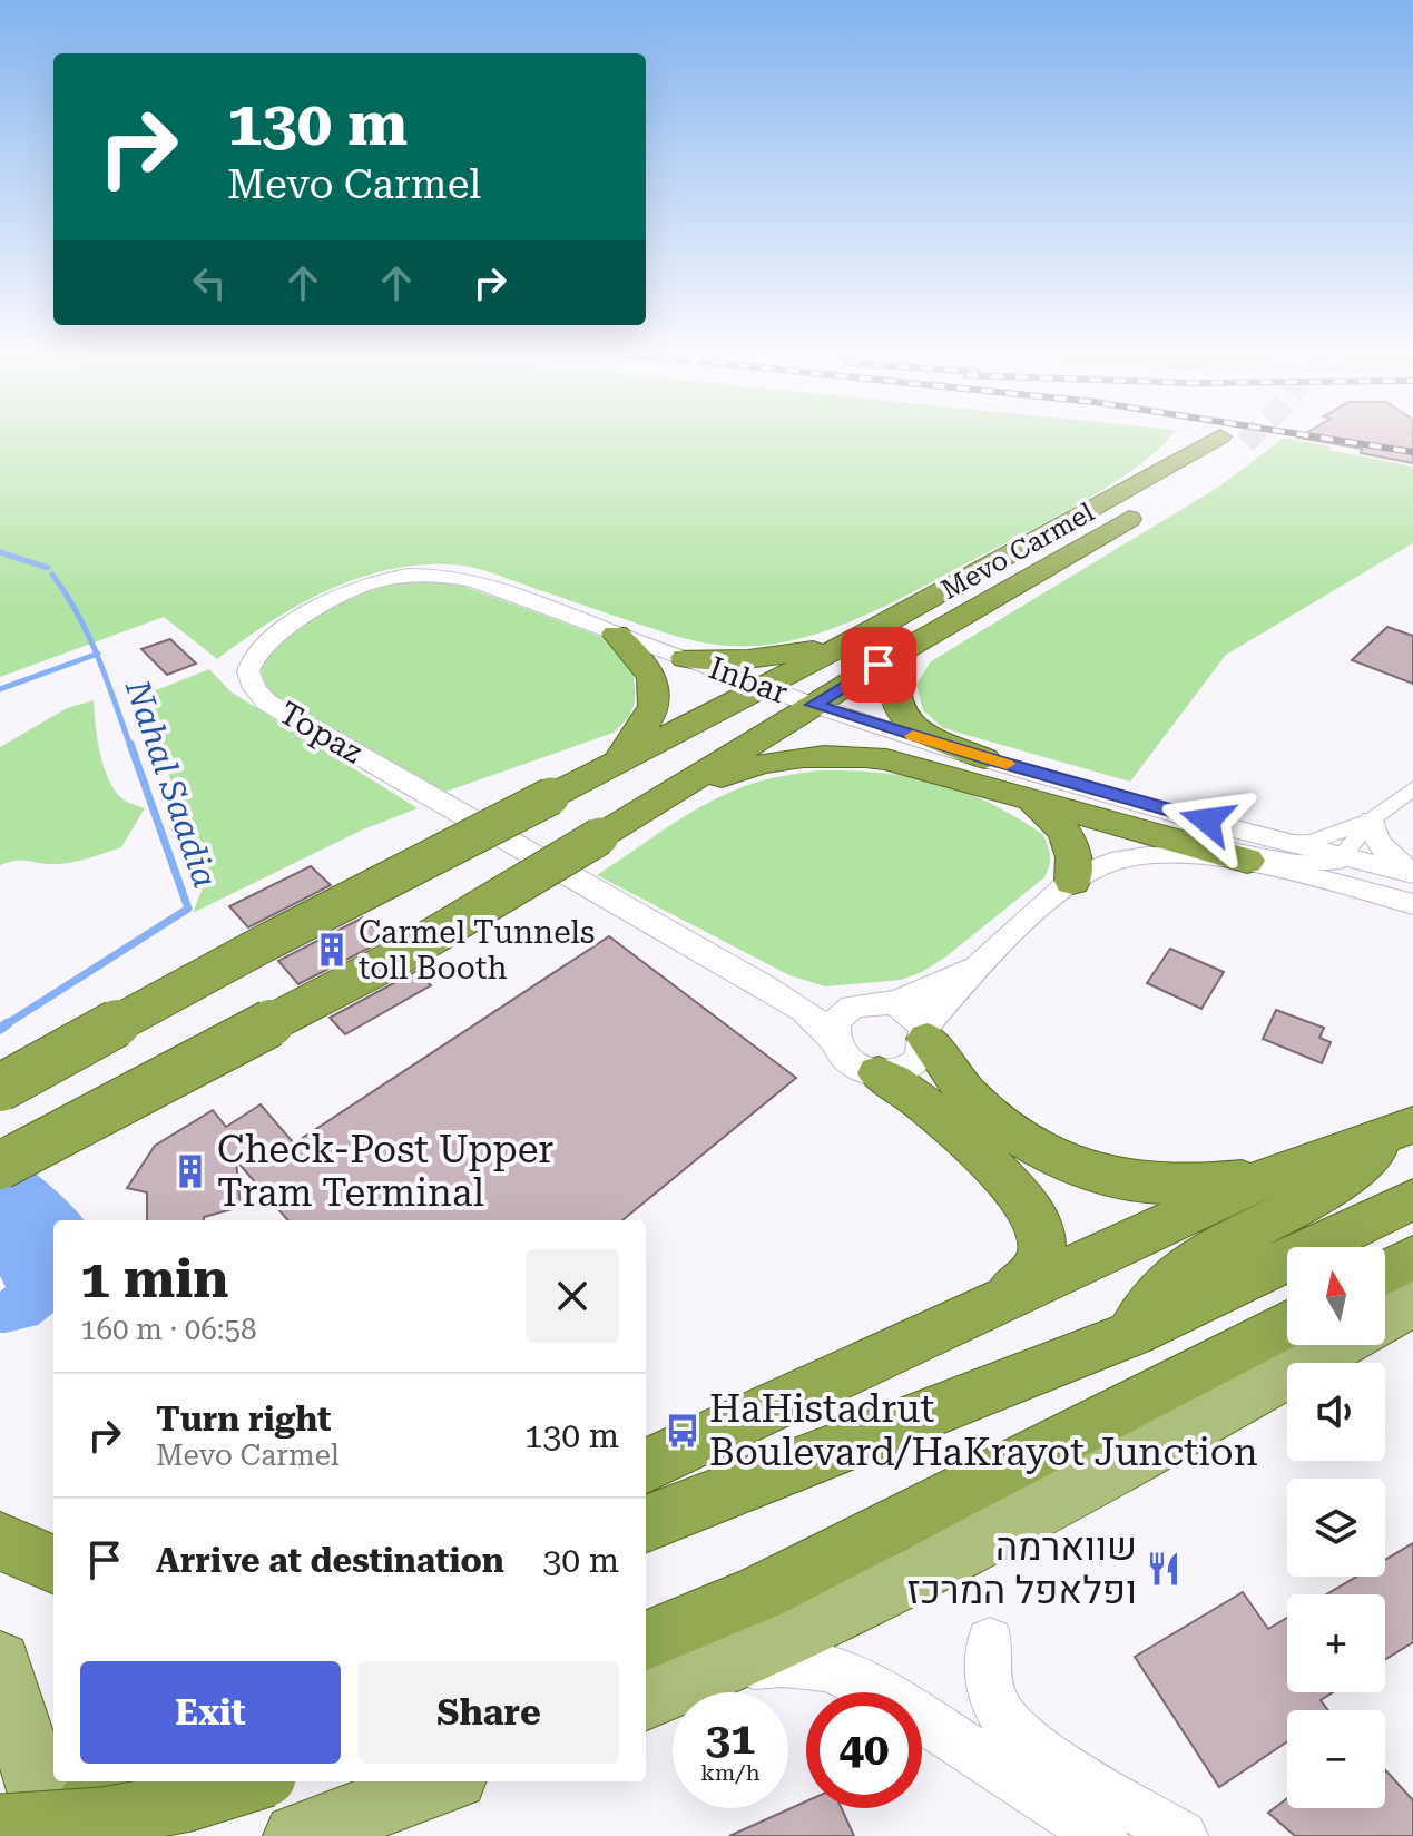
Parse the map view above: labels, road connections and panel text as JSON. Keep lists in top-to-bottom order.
{
  "streets": {
    "highway": ["Mevo Carmel"],
    "street": ["Inbar", "Topaz"]
  },
  "crossings": [
    ["Mevo Carmel", "Inbar"],
    ["Inbar", "Topaz"]
  ],
  "water": ["Nahal Saadia"],
  "places": {
    "building": ["Carmel Tunnels toll Booth", "Check-Post Upper Tram Terminal"],
    "bus stop": ["HaHistadrut Boulevard/HaKrayot Junction"],
    "restaurant": ["שווארמה ופלאפל המרכז"]
  },
  "north": "top",
  "page": {
    "turn": ["130 m", "Mevo Carmel"],
    "heading": ["1 min", "160 m · 06:58"],
    "map_buttons": ["+", "−"],
    "list": [
      {
        "name": "Turn right",
        "note": "Mevo Carmel",
        "value": "130 m"
      },
      {
        "name": "Arrive at destination",
        "value": "30 m"
      }
    ],
    "buttons": ["Exit", "Share"],
    "speed": "31 km/h",
    "limit": "40"
  }
}
